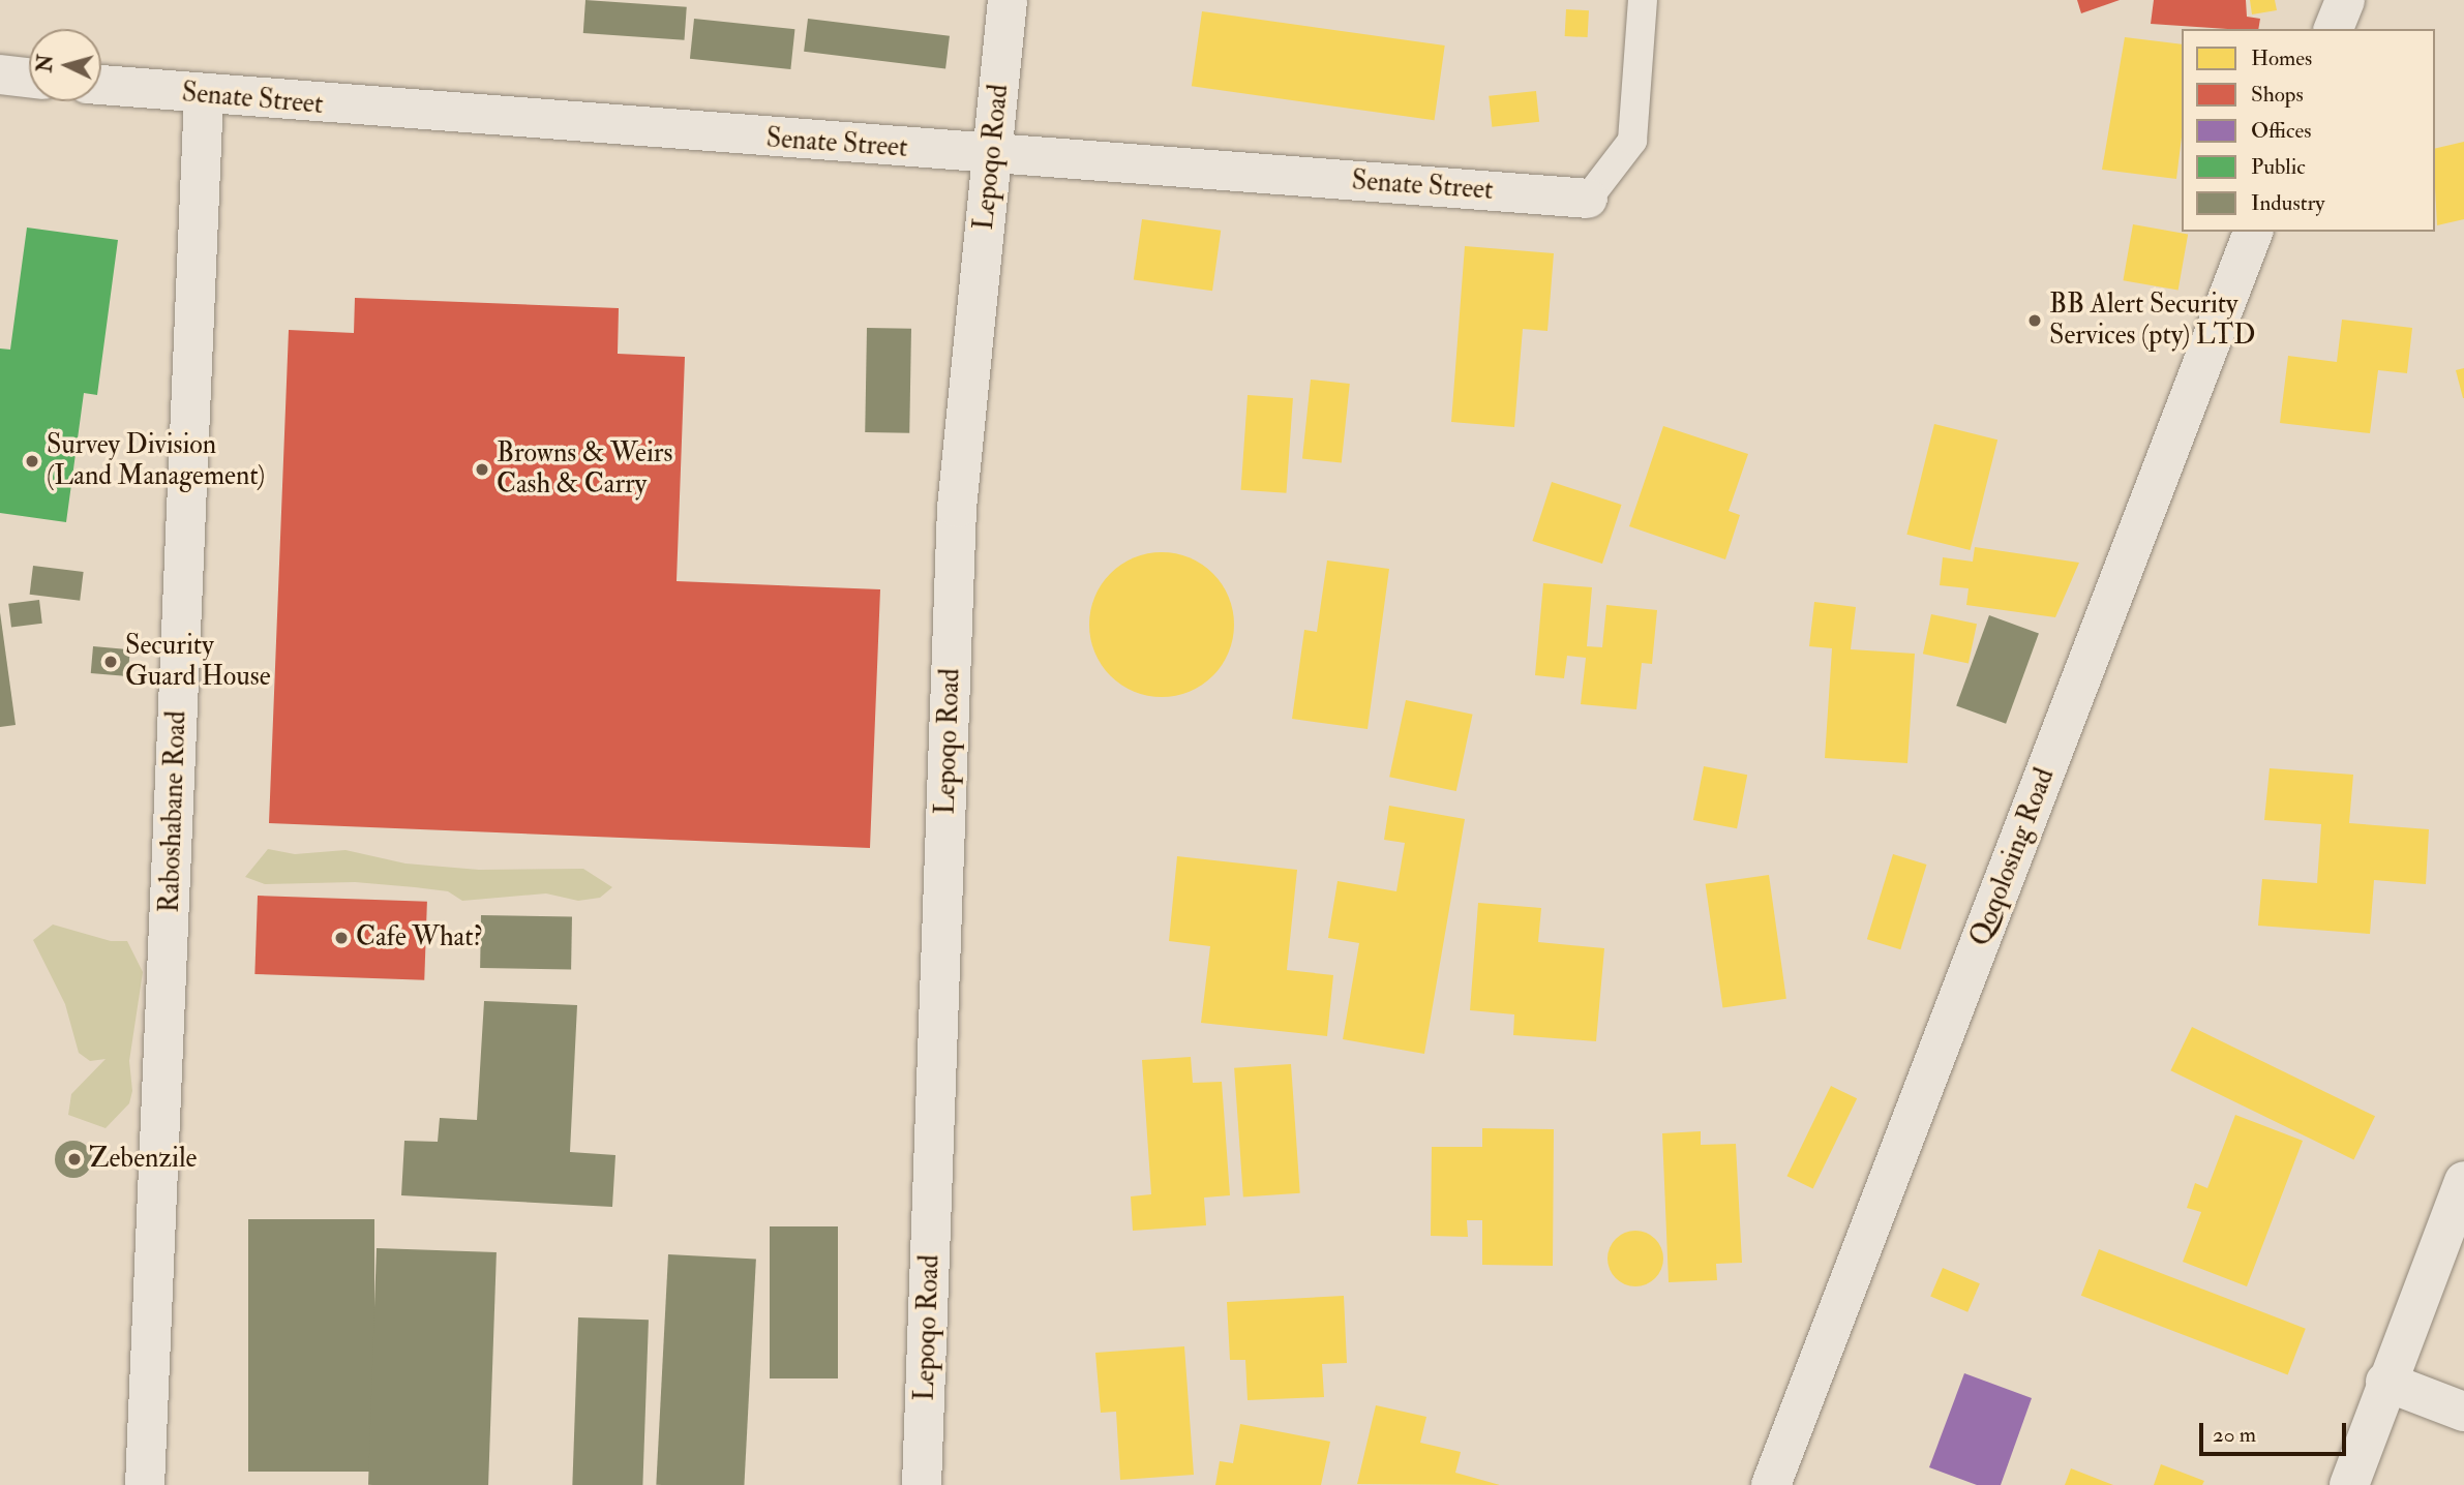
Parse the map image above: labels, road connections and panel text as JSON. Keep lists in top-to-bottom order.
{
  "streets": {
    "street": [
      "Senate Street",
      "Lepoqo Road",
      "Raboshabane Road",
      "Qoqolosing Road"
    ]
  },
  "crossings": [
    ["Senate Street", "Lepoqo Road"],
    ["Senate Street", "Raboshabane Road"]
  ],
  "places": [
    "BB Alert Security Services (pty) LTD",
    "Survey Division (Land Management)",
    "Browns & Weirs Cash & Carry",
    "Security Guard House",
    "Cafe What?",
    "Zebenzile"
  ],
  "legend": [
    "Homes",
    "Shops",
    "Offices",
    "Public",
    "Industry"
  ],
  "scale_bar": "20 m",
  "north": "left"
}
